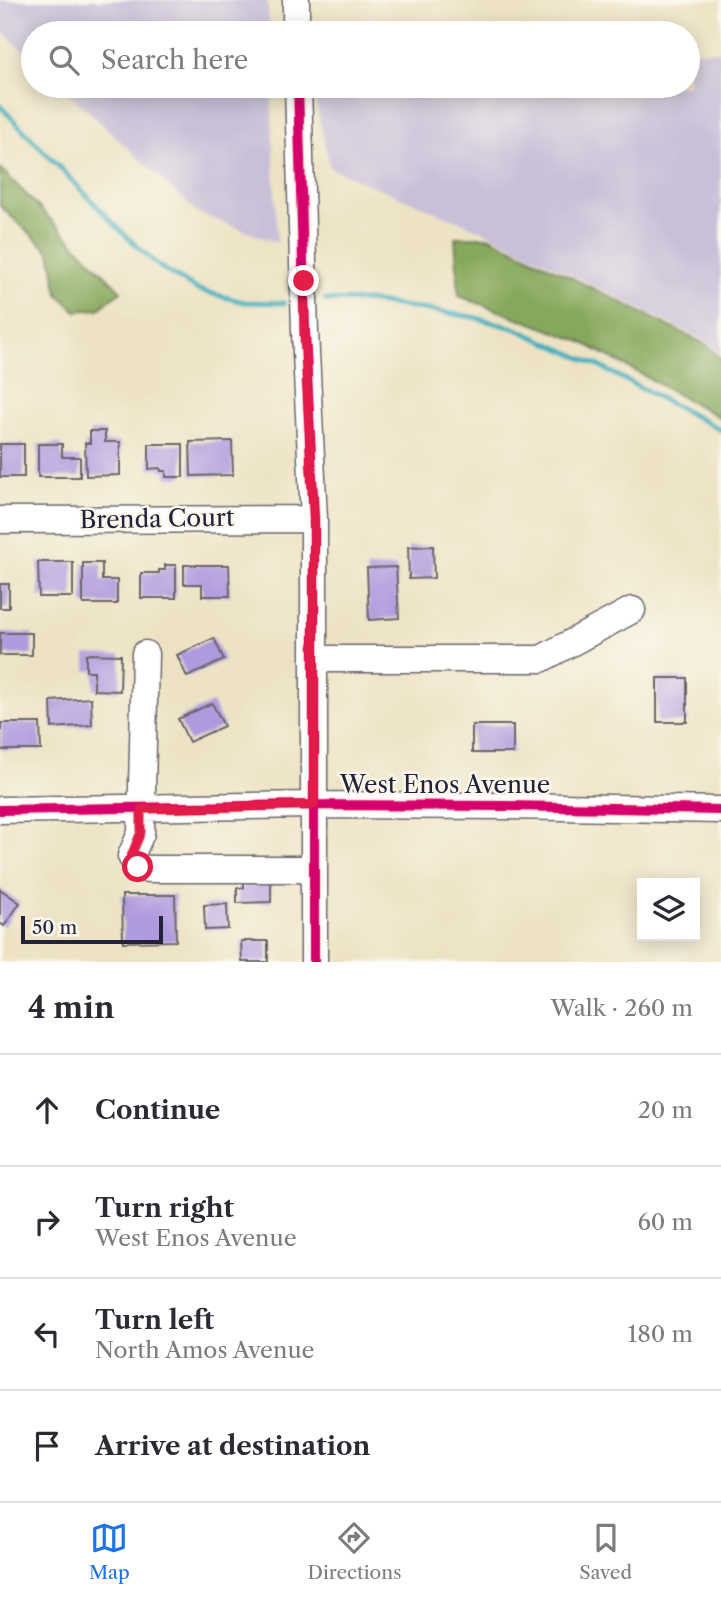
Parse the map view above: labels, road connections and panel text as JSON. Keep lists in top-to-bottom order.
{
  "streets": {
    "street": ["Brenda Court", "West Enos Avenue"]
  },
  "scale_bar": "50 m",
  "page": {
    "search": "Search here",
    "scale": "50 m",
    "heading": ["4 min", "Walk · 260 m"],
    "list": [
      ["Continue", "20 m"],
      ["Turn right", "West Enos Avenue", "60 m"],
      ["Turn left", "North Amos Avenue", "180 m"],
      "Arrive at destination"
    ],
    "nav": ["Map", "Directions", "Saved"]
  }
}
